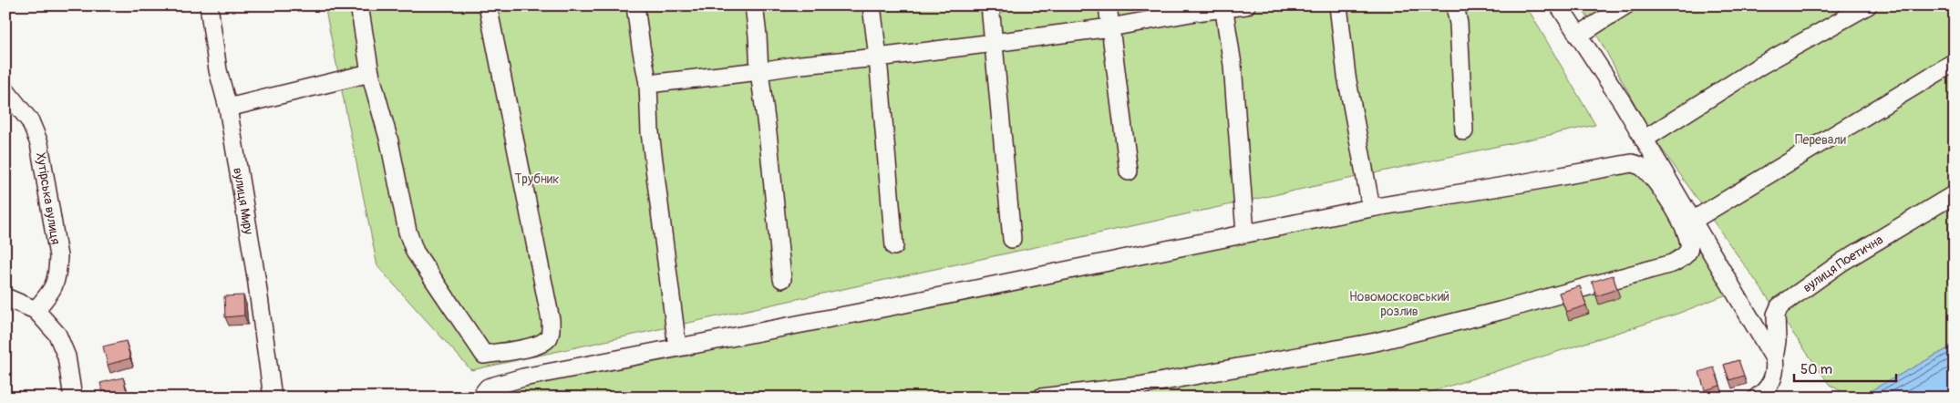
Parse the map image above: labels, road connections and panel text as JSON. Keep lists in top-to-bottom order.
{
  "streets": {
    "street": ["Хутірська вулиця", "вулиця Миру", "вулиця Поетична"]
  },
  "parks": ["Перевали", "Трубник", "Новомосковський розлив"],
  "scale_bar": "50 m"
}
